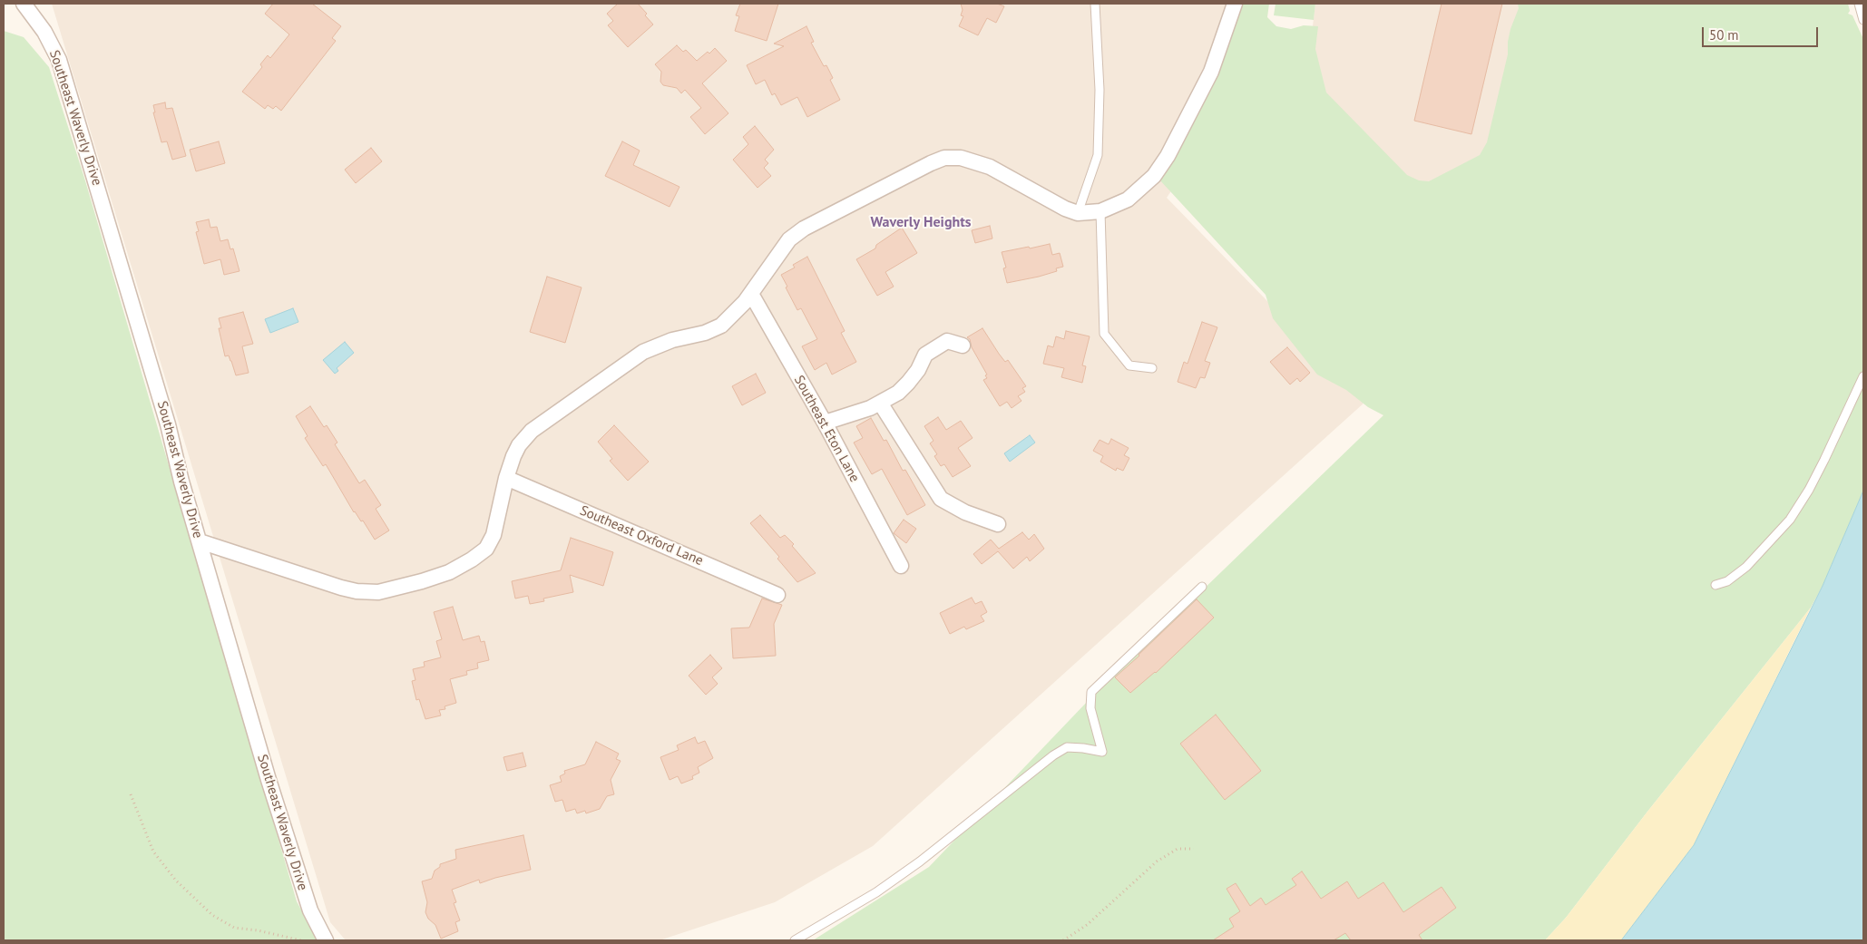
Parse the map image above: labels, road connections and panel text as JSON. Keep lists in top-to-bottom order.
{
  "streets": {
    "street": ["Southeast Waverly Drive", "Southeast Eton Lane", "Southeast Oxford Lane"]
  },
  "districts": ["Waverly Heights"],
  "scale_bar": "50 m"
}
